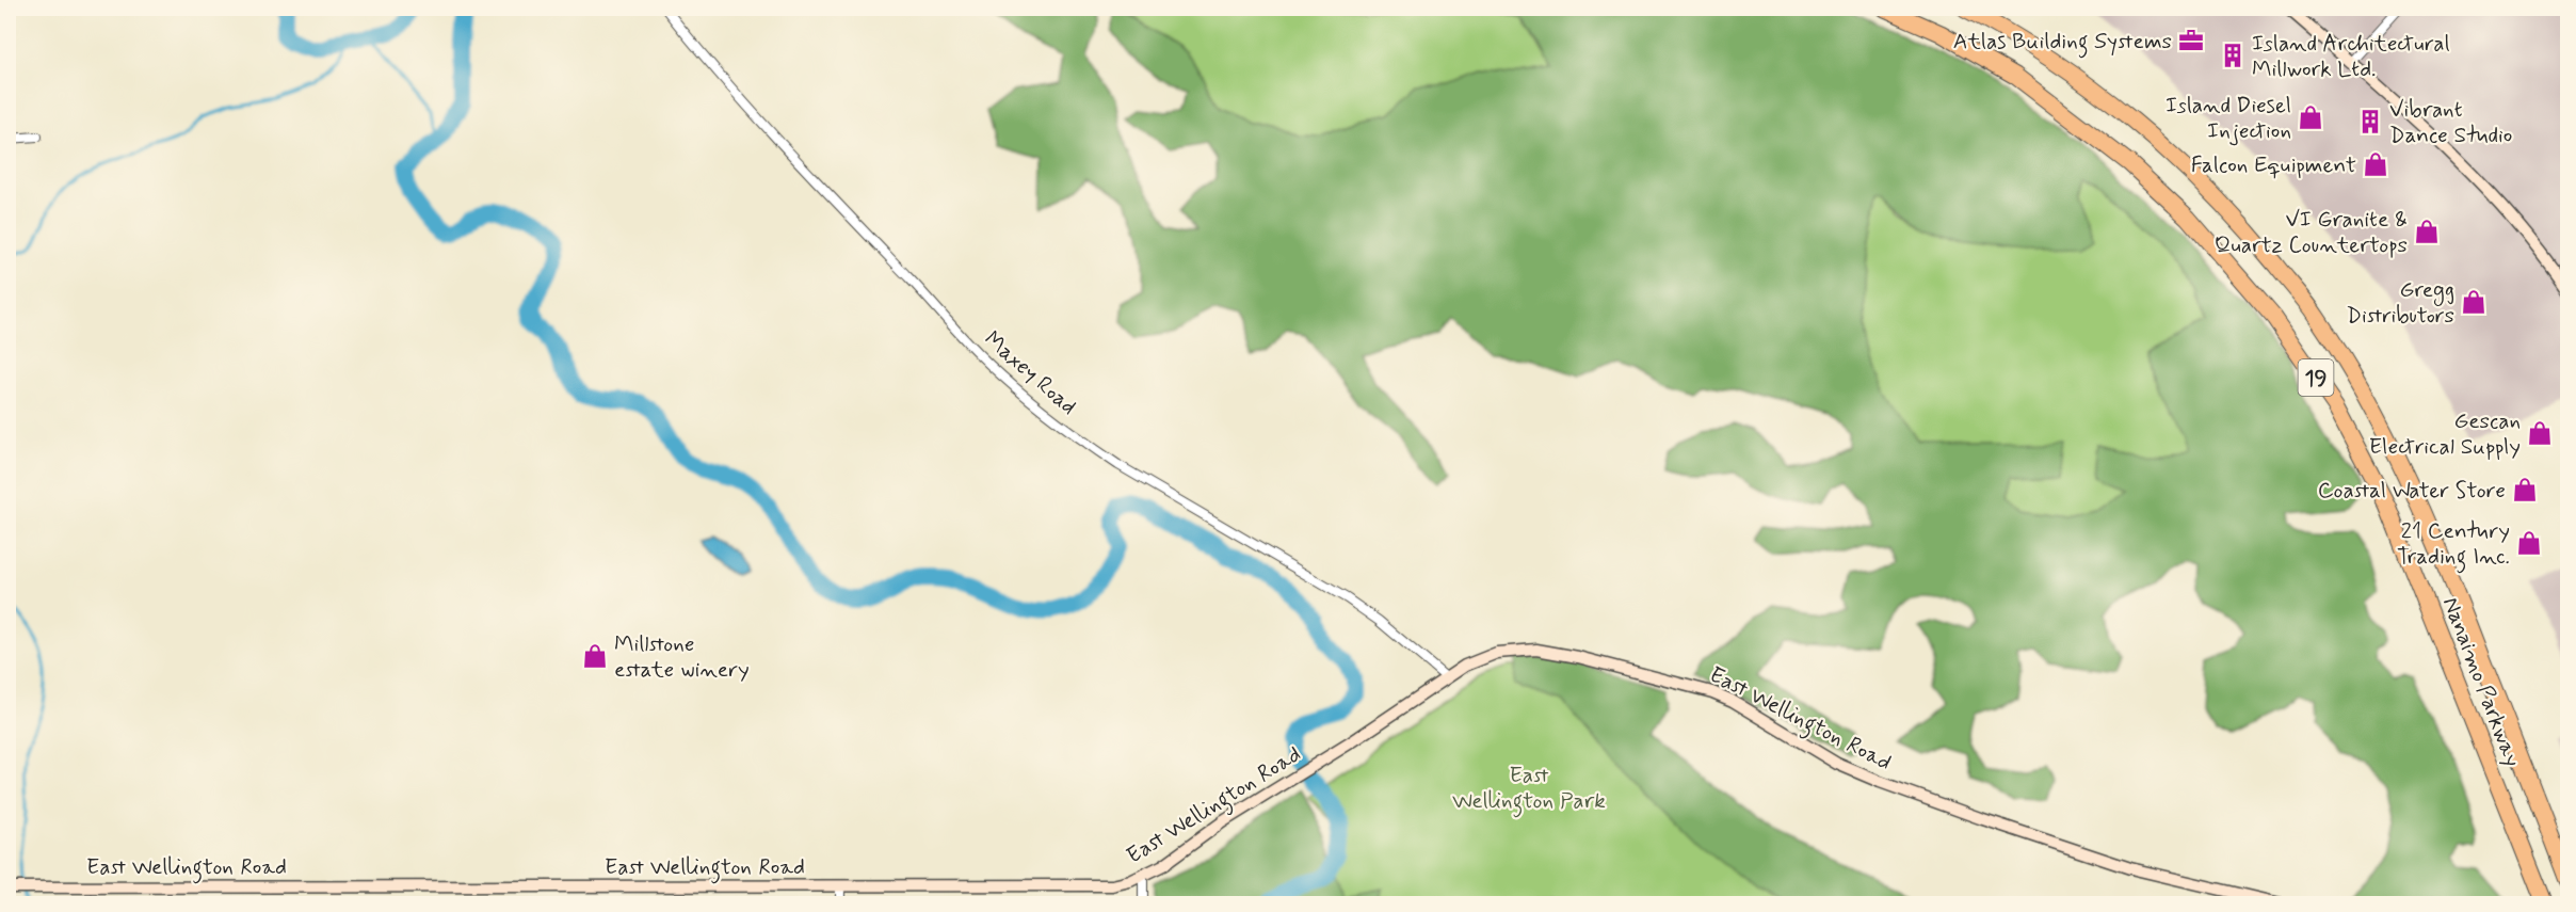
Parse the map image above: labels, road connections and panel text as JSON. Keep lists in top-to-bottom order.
{
  "streets": {
    "highway": ["19", "Nanaimo Parkway"],
    "street": ["Maxey Road", "East Wellington Road"]
  },
  "crossings": [
    ["Maxey Road", "East Wellington Road"]
  ],
  "parks": ["East Wellington Park"],
  "places": {
    "office": ["Atlas Building Systems"],
    "building": ["Island Architectural Millwork Ltd.", "Vibrant Dance Studio"],
    "shop": [
      "Island Diesel Injection",
      "Falcon Equipment",
      "VI Granite & Quartz Countertops",
      "Gregg Distributors",
      "Gescan Electrical Supply",
      "Coastal Water Store",
      "21 Century Trading Inc.",
      "Millstone estate winery"
    ]
  }
}
